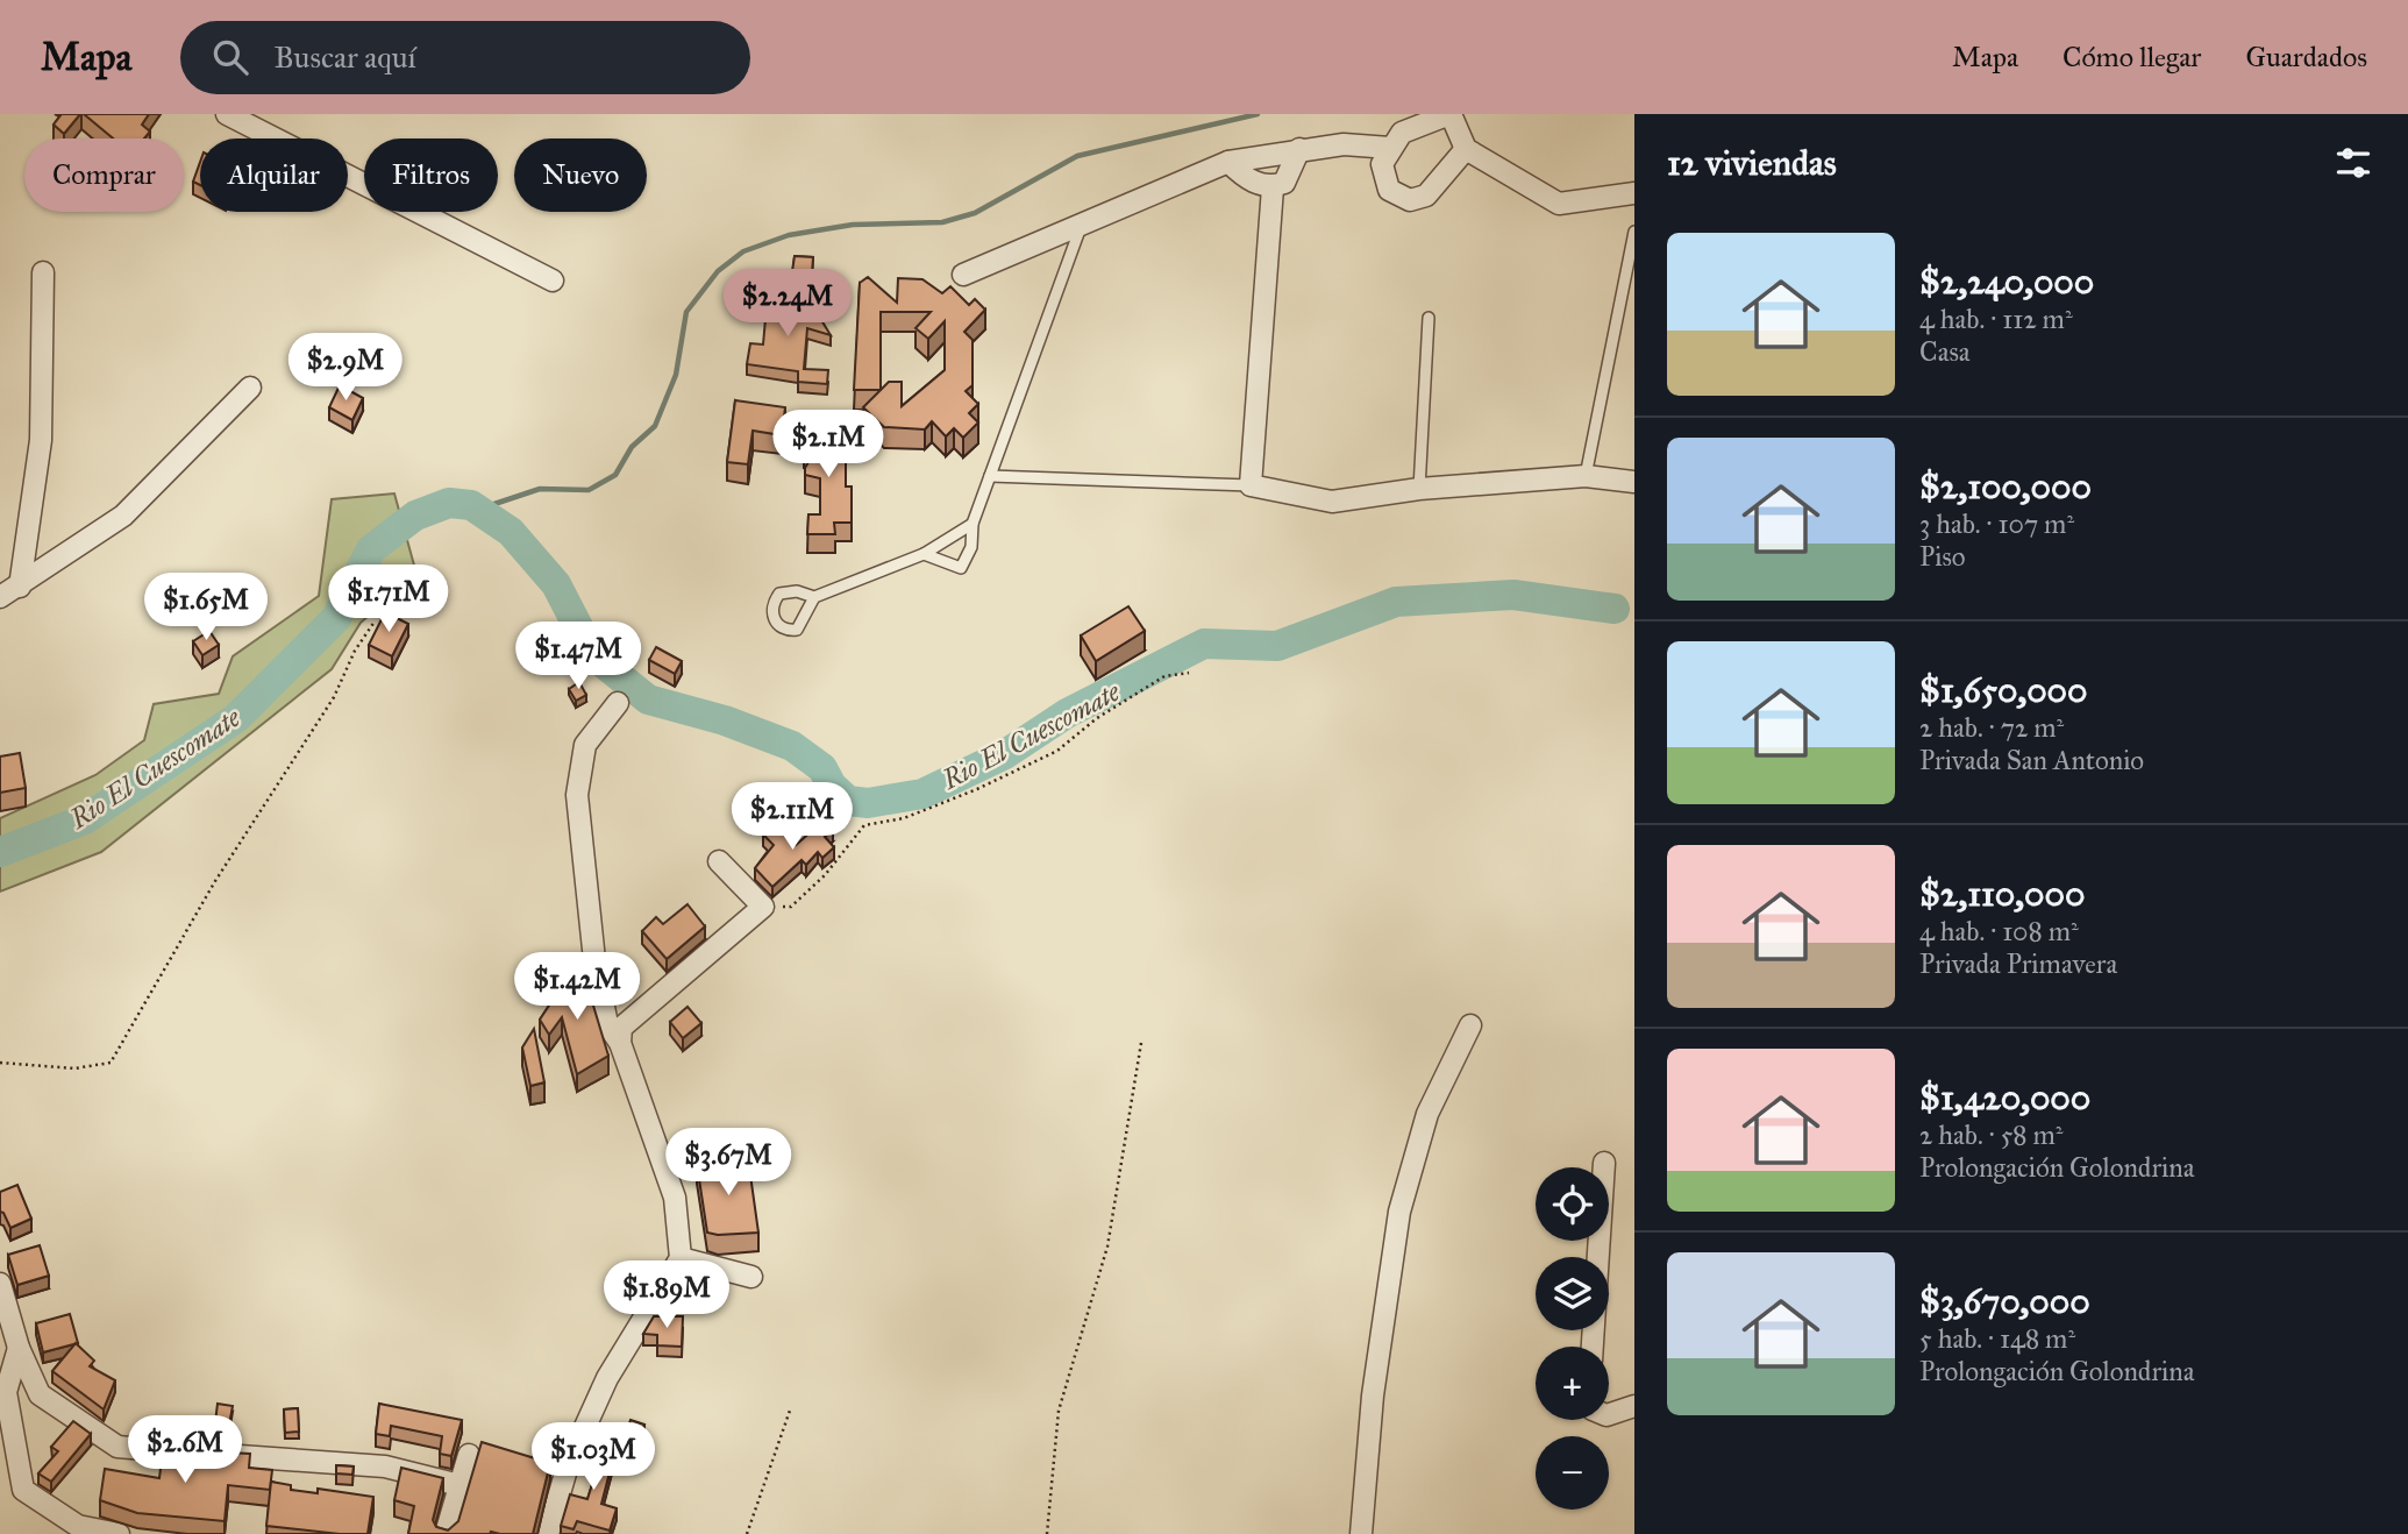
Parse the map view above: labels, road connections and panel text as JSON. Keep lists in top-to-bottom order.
{
  "water": ["Rio El Cuescomate"],
  "page": {
    "header": "Mapa",
    "search": "Buscar aquí",
    "nav": ["Mapa", "Cómo llegar", "Guardados"],
    "heading": "12 viviendas",
    "chip": [
      "Comprar",
      "Alquilar",
      "Filtros",
      "Nuevo"
    ],
    "list": [
      {
        "name": "$2,240,000",
        "note": "4 hab. · 112 m² · Casa"
      },
      {
        "name": "$2,100,000",
        "note": "3 hab. · 107 m² · Piso"
      },
      {
        "name": "$1,650,000",
        "note": "2 hab. · 72 m² · Privada San Antonio"
      },
      {
        "name": "$2,110,000",
        "note": "4 hab. · 108 m² · Privada Primavera"
      },
      {
        "name": "$1,420,000",
        "note": "2 hab. · 58 m² · Prolongación Golondrina"
      },
      {
        "name": "$3,670,000",
        "note": "5 hab. · 148 m² · Prolongación Golondrina"
      }
    ],
    "price": [
      "$2.24M",
      "$2.9M",
      "$2.1M",
      "$1.71M",
      "$1.65M",
      "$1.47M",
      "$2.11M",
      "$1.42M",
      "$3.67M",
      "$1.89M",
      "$2.6M",
      "$1.03M"
    ],
    "map_buttons": ["+", "−"]
  }
}
